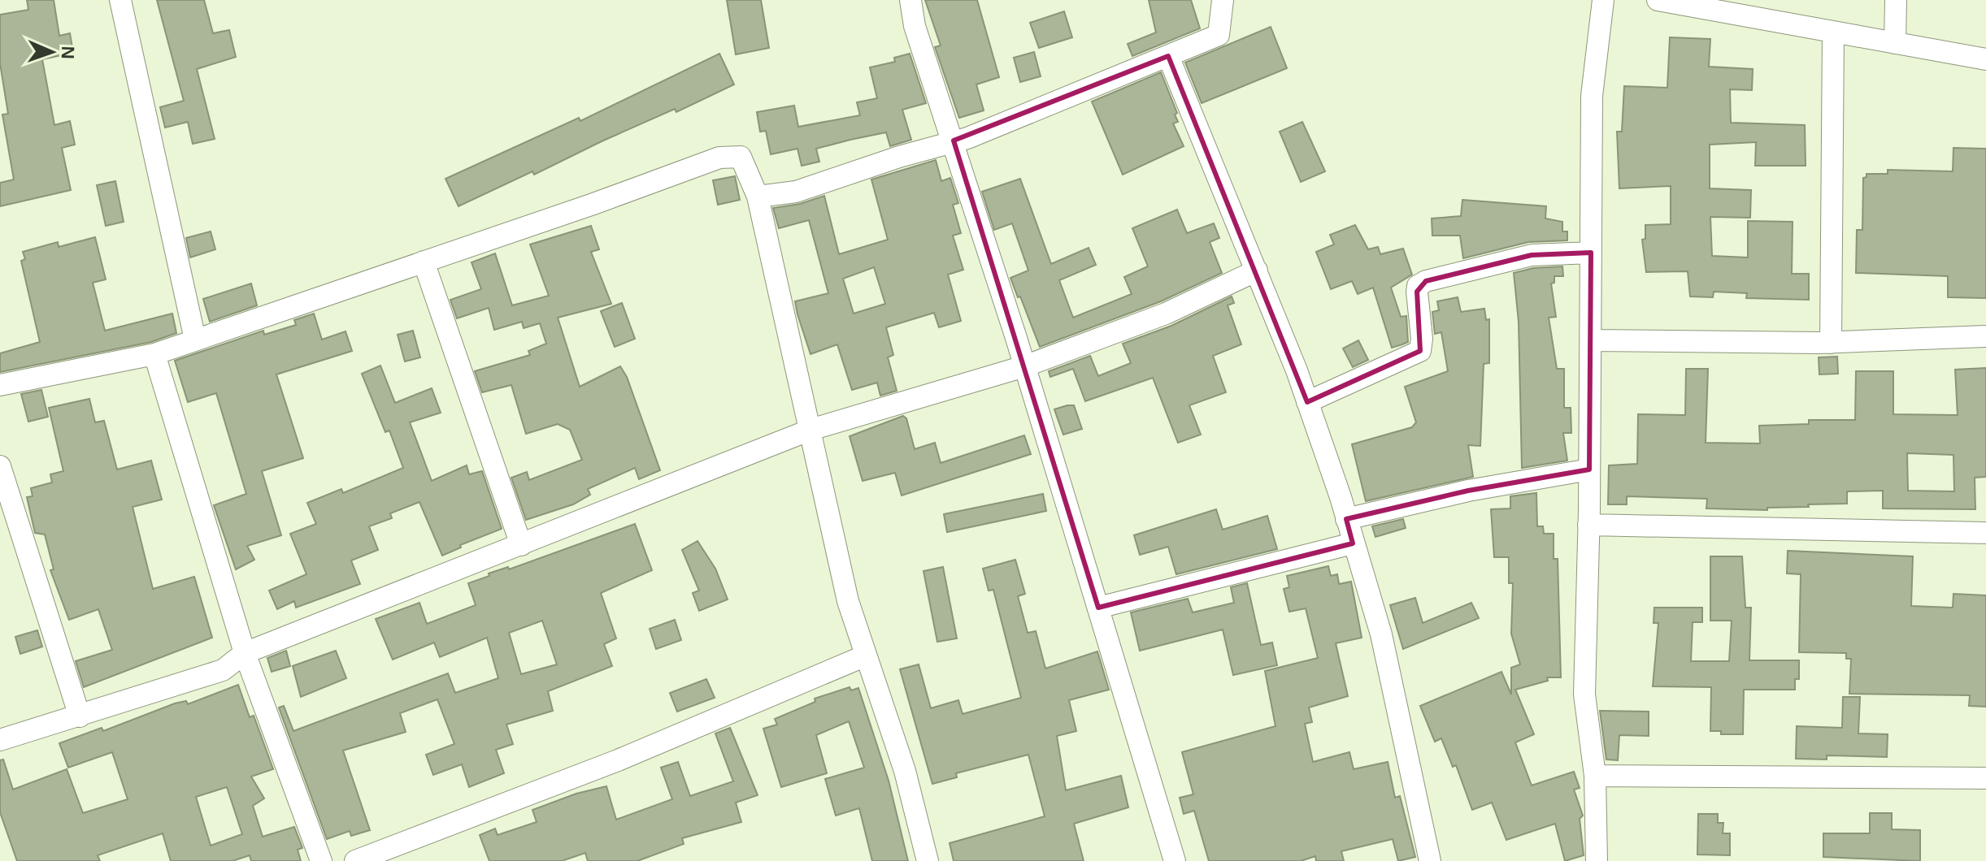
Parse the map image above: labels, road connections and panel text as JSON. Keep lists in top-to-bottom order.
{
  "north": "right"
}
